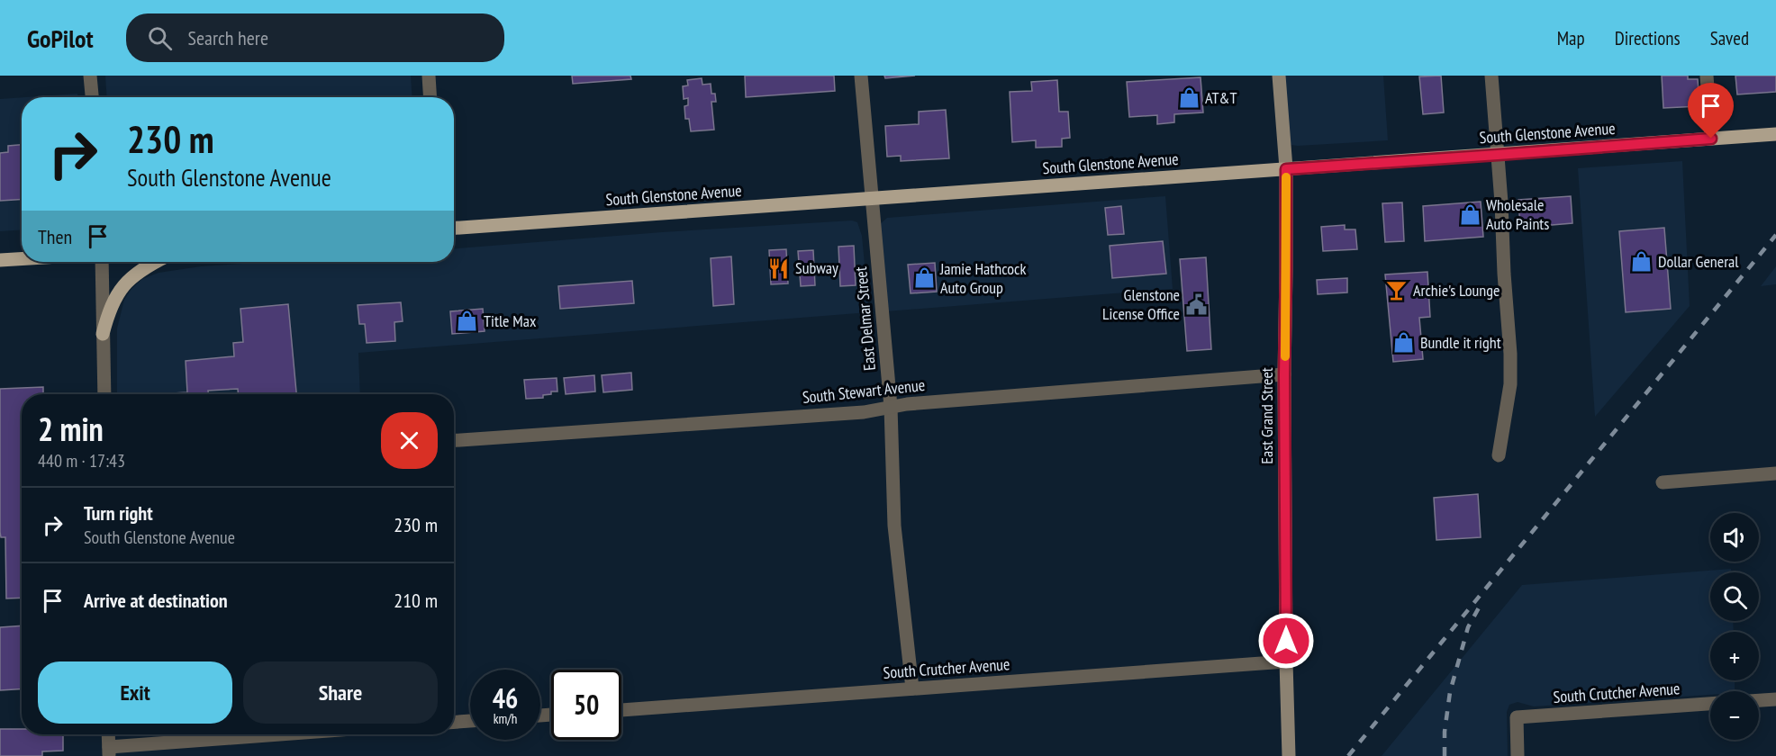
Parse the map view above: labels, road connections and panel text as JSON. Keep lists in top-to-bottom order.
{
  "streets": {
    "main road": ["South Glenstone Avenue", "East Grand Street"],
    "street": ["East Delmar Street", "South Stewart Avenue", "South Crutcher Avenue"]
  },
  "crossings": [
    ["South Glenstone Avenue", "East Delmar Street"],
    ["South Glenstone Avenue", "East Grand Street"],
    ["East Delmar Street", "South Stewart Avenue"],
    ["East Delmar Street", "South Crutcher Avenue"],
    ["South Stewart Avenue", "East Grand Street"],
    ["East Grand Street", "South Crutcher Avenue"]
  ],
  "places": {
    "shop": [
      "AT&T",
      "Wholesale Auto Paints",
      "Dollar General",
      "Jamie Hathcock Auto Group",
      "Title Max",
      "Bundle it right"
    ],
    "restaurant": ["Subway"],
    "bar": ["Archie's Lounge"],
    "public building": ["Glenstone License Office"]
  },
  "page": {
    "header": "GoPilot",
    "search": "Search here",
    "nav": ["Map", "Directions", "Saved"],
    "turn": ["230 m", "South Glenstone Avenue"],
    "then": "Then",
    "heading": ["2 min", "440 m · 17:43"],
    "list": [
      {
        "name": "Turn right",
        "note": "South Glenstone Avenue",
        "value": "230 m"
      },
      {
        "name": "Arrive at destination",
        "value": "210 m"
      }
    ],
    "map_buttons": ["+", "−"],
    "buttons": ["Exit", "Share"],
    "speed": "46 km/h",
    "limit": "50"
  }
}
